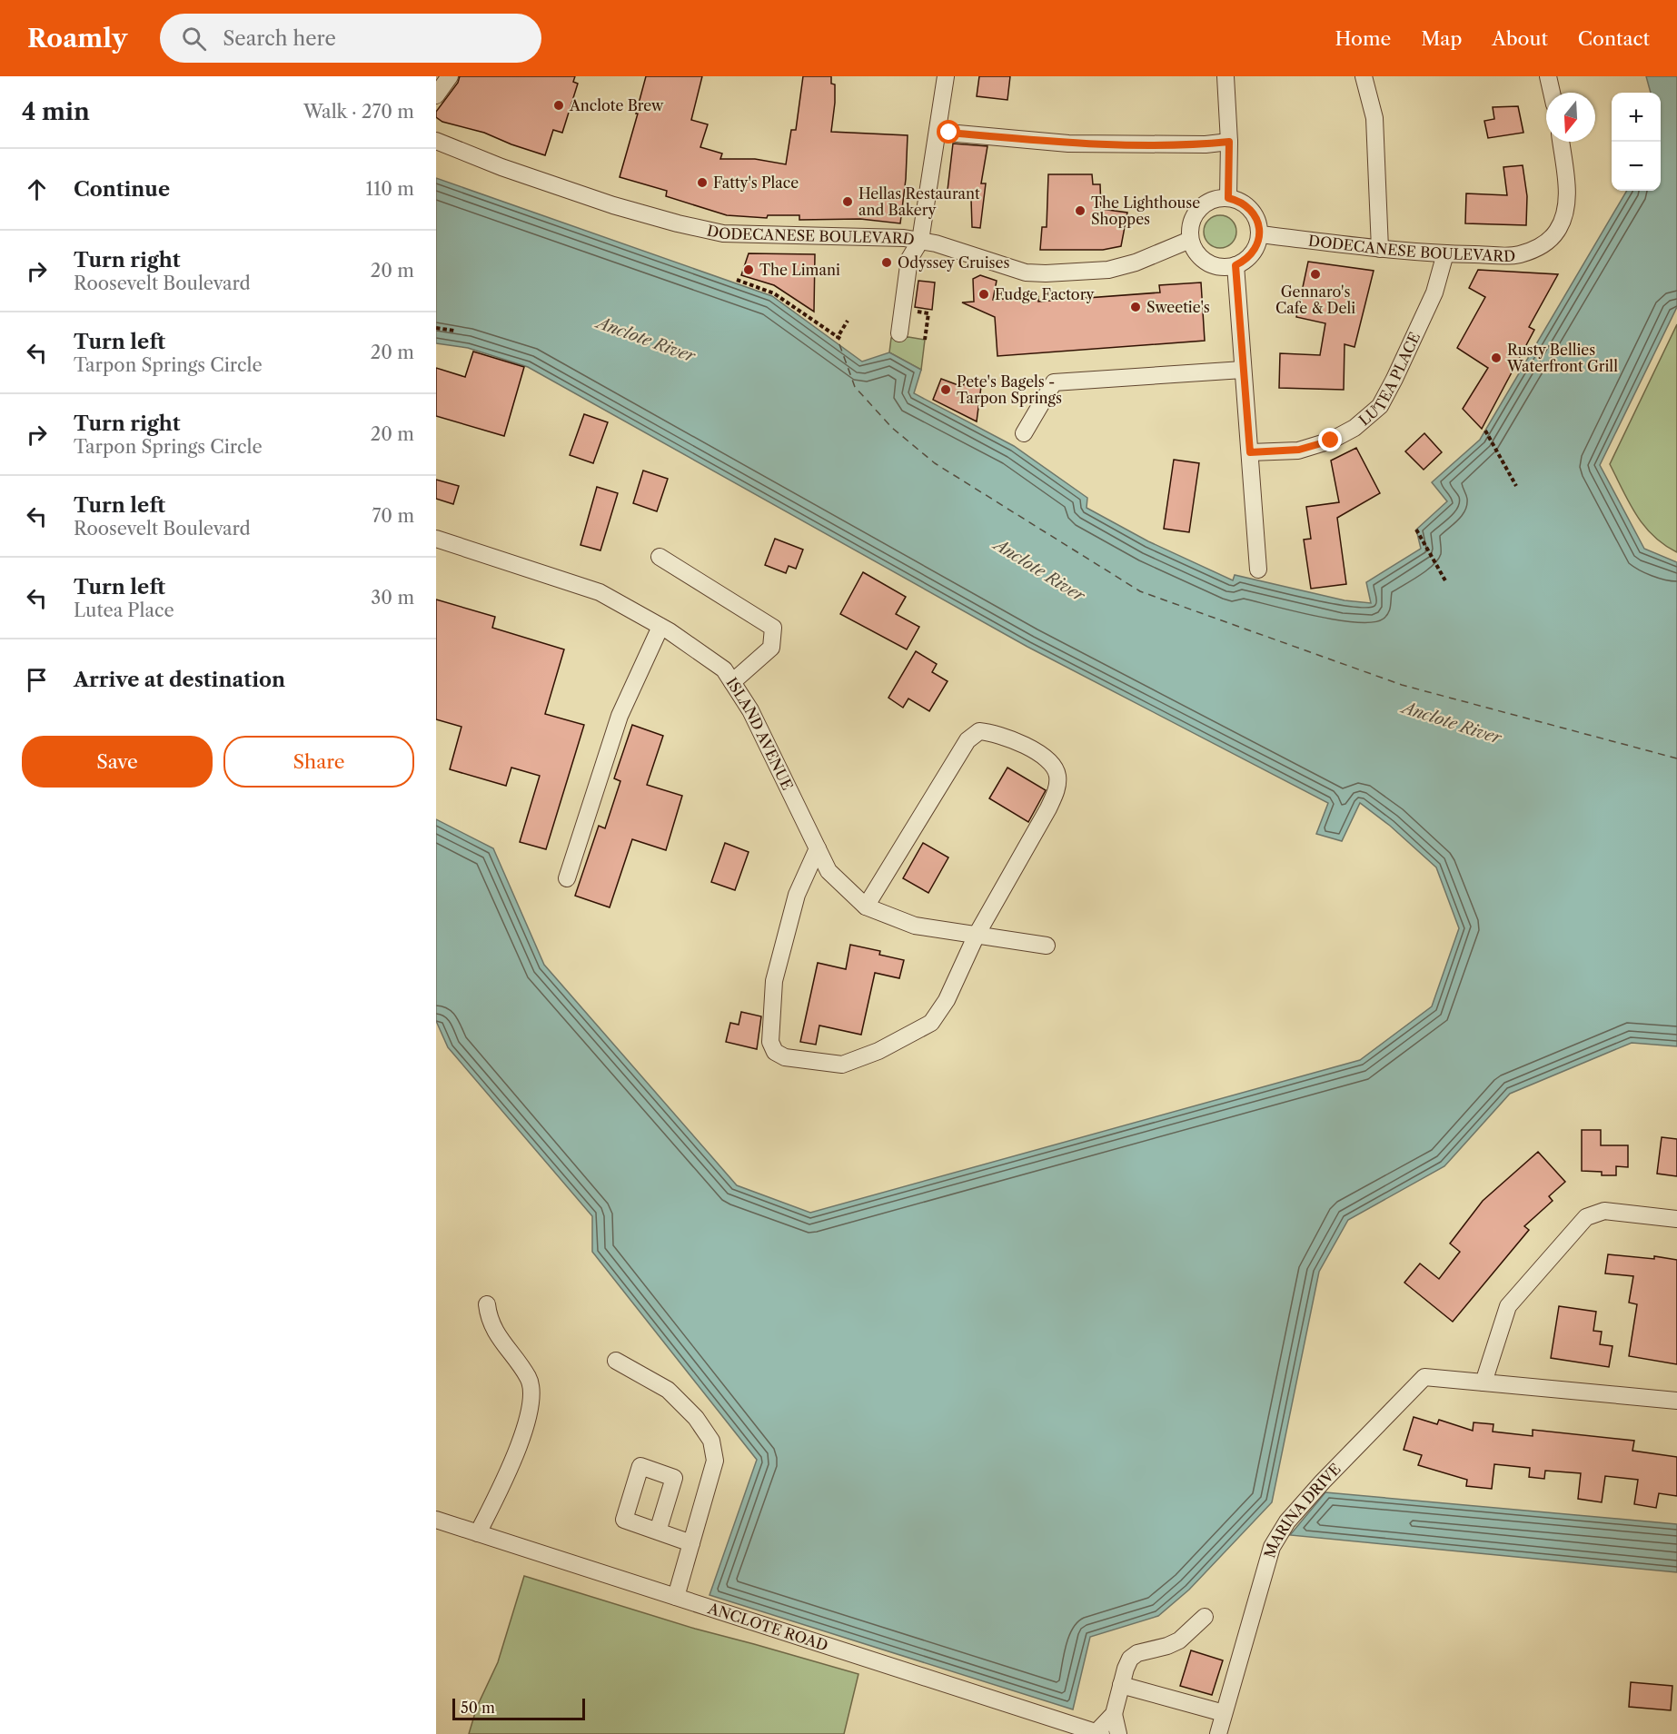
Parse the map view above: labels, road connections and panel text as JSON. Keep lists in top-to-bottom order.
{
  "streets": {
    "street": [
      "DODECANESE BOULEVARD",
      "LUTEA PLACE",
      "ISLAND AVENUE",
      "MARINA DRIVE",
      "ANCLOTE ROAD"
    ]
  },
  "crossings": [
    ["DODECANESE BOULEVARD", "LUTEA PLACE"]
  ],
  "water": ["Anclote River"],
  "places": [
    "Anclote Brew",
    "Fatty's Place",
    "Hellas Restaurant and Bakery",
    "The Lighthouse Shoppes",
    "Odyssey Cruises",
    "The Limani",
    "Gennaro's Cafe & Deli",
    "Fudge Factory",
    "Sweetie's",
    "Rusty Bellies Waterfront Grill",
    "Pete's Bagels - Tarpon Springs"
  ],
  "scale_bar": "50 m",
  "north": "bottom",
  "page": {
    "header": "Roamly",
    "search": "Search here",
    "nav": [
      "Home",
      "Map",
      "About",
      "Contact"
    ],
    "heading": ["4 min", "Walk · 270 m"],
    "map_buttons": ["+", "−"],
    "list": [
      ["Continue", "110 m"],
      ["Turn right", "Roosevelt Boulevard", "20 m"],
      ["Turn left", "Tarpon Springs Circle", "20 m"],
      ["Turn right", "Tarpon Springs Circle", "20 m"],
      ["Turn left", "Roosevelt Boulevard", "70 m"],
      ["Turn left", "Lutea Place", "30 m"],
      "Arrive at destination"
    ],
    "buttons": ["Save", "Share"],
    "scale": "50 m"
  }
}
